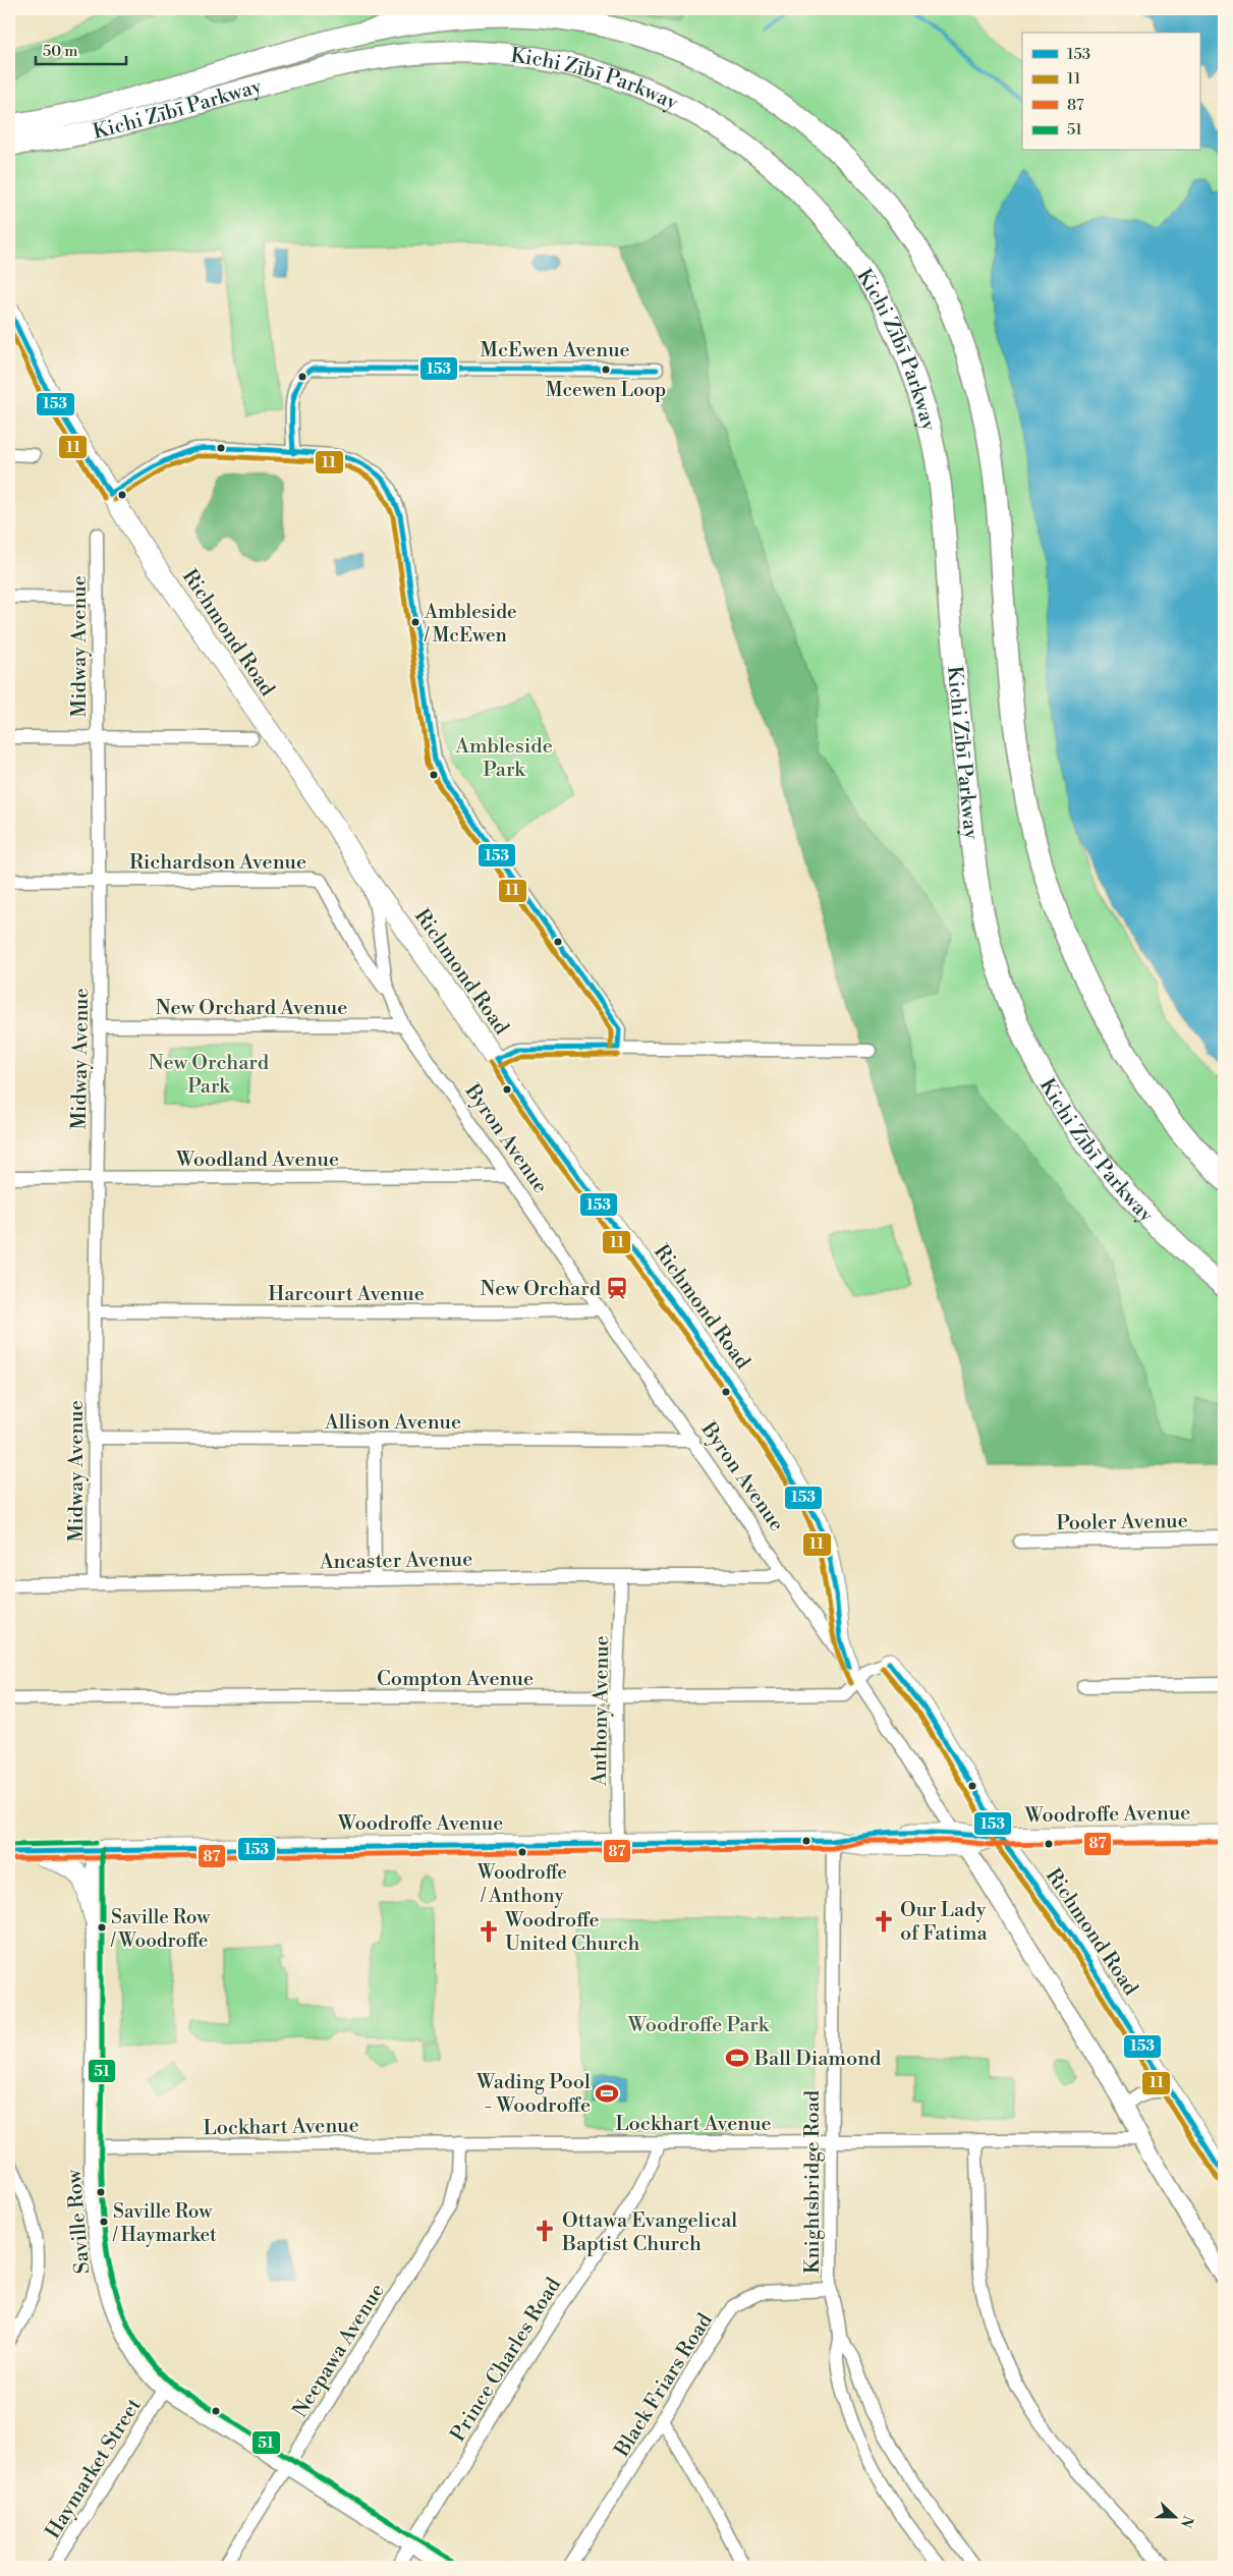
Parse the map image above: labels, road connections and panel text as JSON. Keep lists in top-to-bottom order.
{
  "streets": {
    "highway": ["Kichi Zībī Parkway"],
    "main road": ["Richmond Road", "Woodroffe Avenue"],
    "street": [
      "McEwen Avenue",
      "Midway Avenue",
      "Richardson Avenue",
      "New Orchard Avenue",
      "Byron Avenue",
      "Woodland Avenue",
      "Harcourt Avenue",
      "Allison Avenue",
      "Pooler Avenue",
      "Ancaster Avenue",
      "Compton Avenue",
      "Anthony Avenue",
      "Lockhart Avenue",
      "Knightsbridge Road",
      "Saville Row",
      "Neepawa Avenue",
      "Prince Charles Road",
      "Black Friars Road",
      "Haymarket Street"
    ]
  },
  "crossings": [
    ["Richmond Road", "Byron Avenue"],
    ["Richmond Road", "Compton Avenue"],
    ["Richmond Road", "Woodroffe Avenue"],
    ["Midway Avenue", "Richardson Avenue"],
    ["Midway Avenue", "New Orchard Avenue"],
    ["Midway Avenue", "Woodland Avenue"],
    ["Midway Avenue", "Harcourt Avenue"],
    ["Midway Avenue", "Allison Avenue"],
    ["Midway Avenue", "Ancaster Avenue"],
    ["Richardson Avenue", "Byron Avenue"],
    ["New Orchard Avenue", "Byron Avenue"],
    ["Byron Avenue", "Woodland Avenue"],
    ["Byron Avenue", "Harcourt Avenue"],
    ["Byron Avenue", "Allison Avenue"],
    ["Byron Avenue", "Ancaster Avenue"],
    ["Byron Avenue", "Compton Avenue"],
    ["Byron Avenue", "Woodroffe Avenue"],
    ["Byron Avenue", "Lockhart Avenue"],
    ["Ancaster Avenue", "Anthony Avenue"],
    ["Compton Avenue", "Anthony Avenue"],
    ["Anthony Avenue", "Woodroffe Avenue"],
    ["Woodroffe Avenue", "Knightsbridge Road"],
    ["Woodroffe Avenue", "Saville Row"],
    ["Lockhart Avenue", "Knightsbridge Road"],
    ["Lockhart Avenue", "Saville Row"],
    ["Lockhart Avenue", "Neepawa Avenue"],
    ["Lockhart Avenue", "Prince Charles Road"],
    ["Knightsbridge Road", "Black Friars Road"],
    ["Saville Row", "Neepawa Avenue"],
    ["Saville Row", "Prince Charles Road"],
    ["Saville Row", "Haymarket Street"]
  ],
  "parks": ["Ambleside Park", "New Orchard Park", "Woodroffe Park"],
  "places": {
    "other": [
      "Mcewen Loop",
      "Ambleside / McEwen",
      "Woodroffe / Anthony",
      "Saville Row / Woodroffe",
      "Saville Row / Haymarket"
    ],
    "station": ["New Orchard"],
    "church": ["Our Lady of Fatima", "Woodroffe United Church", "Ottawa Evangelical Baptist Church"],
    "sports": ["Ball Diamond", "Wading Pool - Woodroffe"]
  },
  "lines": [
    "transit line 153",
    "transit line 11",
    "transit line 87",
    "transit line 51"
  ],
  "legend": [
    "153",
    "11",
    "87",
    "51"
  ],
  "scale_bar": "50 m",
  "north": "right"
}
